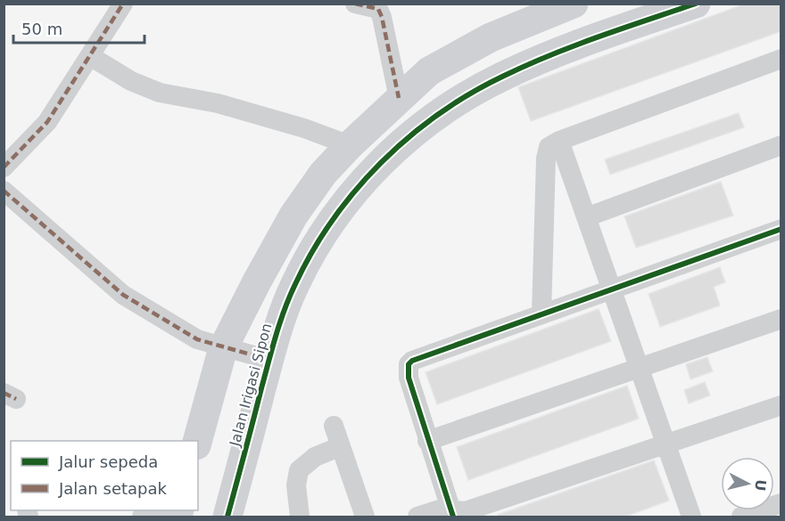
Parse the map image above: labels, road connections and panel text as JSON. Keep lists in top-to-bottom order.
{
  "streets": {
    "street": ["Jalan Irigasi Sipon"]
  },
  "legend": ["Jalur sepeda", "Jalan setapak"],
  "scale_bar": "50 m",
  "north": "right"
}
